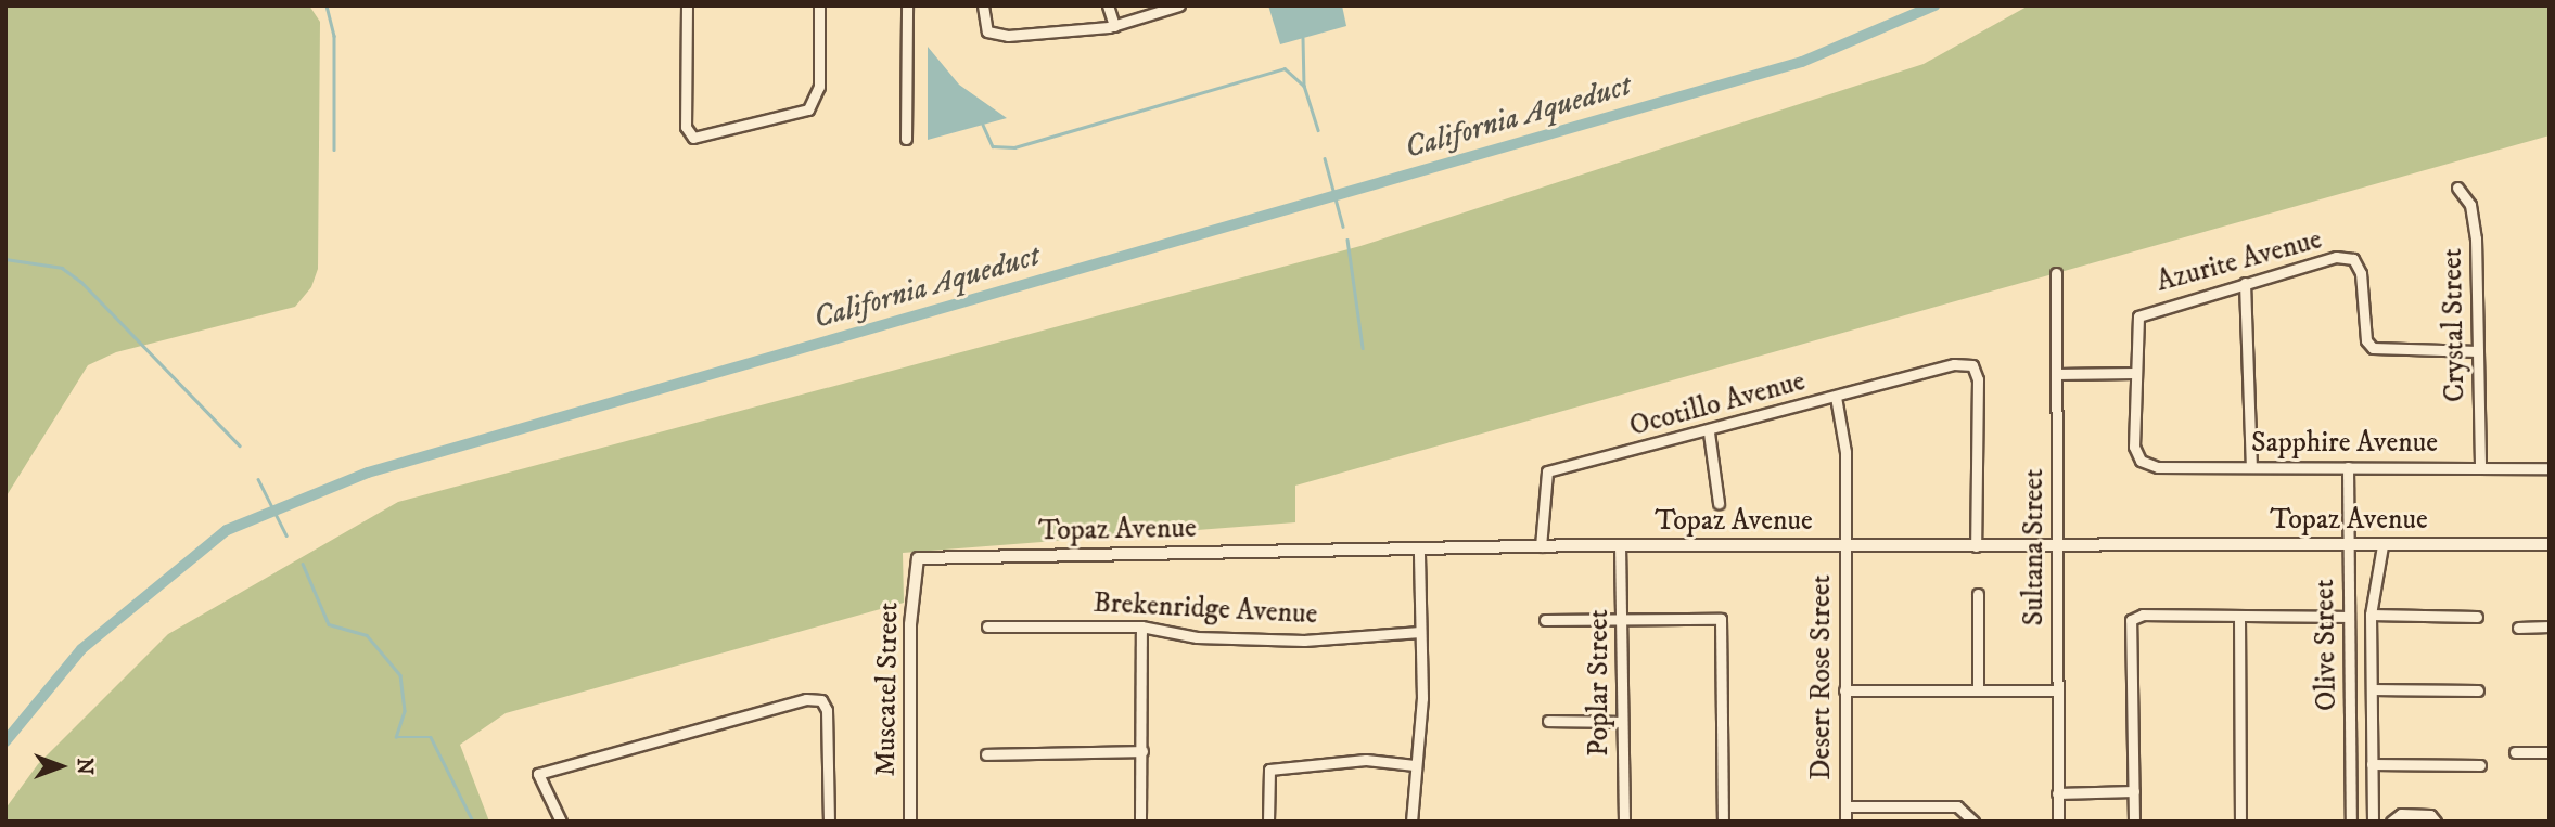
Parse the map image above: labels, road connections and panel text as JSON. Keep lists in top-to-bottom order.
{
  "streets": {
    "street": [
      "Azurite Avenue",
      "Crystal Street",
      "Ocotillo Avenue",
      "Sapphire Avenue",
      "Topaz Avenue",
      "Sultana Street",
      "Brekenridge Avenue",
      "Olive Street",
      "Desert Rose Street",
      "Poplar Street",
      "Muscatel Street"
    ]
  },
  "crossings": [
    ["Azurite Avenue", "Crystal Street"],
    ["Azurite Avenue", "Sapphire Avenue"],
    ["Crystal Street", "Sapphire Avenue"],
    ["Ocotillo Avenue", "Topaz Avenue"],
    ["Ocotillo Avenue", "Desert Rose Street"],
    ["Sapphire Avenue", "Olive Street"],
    ["Topaz Avenue", "Sultana Street"],
    ["Topaz Avenue", "Olive Street"],
    ["Topaz Avenue", "Desert Rose Street"],
    ["Topaz Avenue", "Poplar Street"],
    ["Topaz Avenue", "Muscatel Street"]
  ],
  "water": ["California Aqueduct"],
  "north": "right"
}
